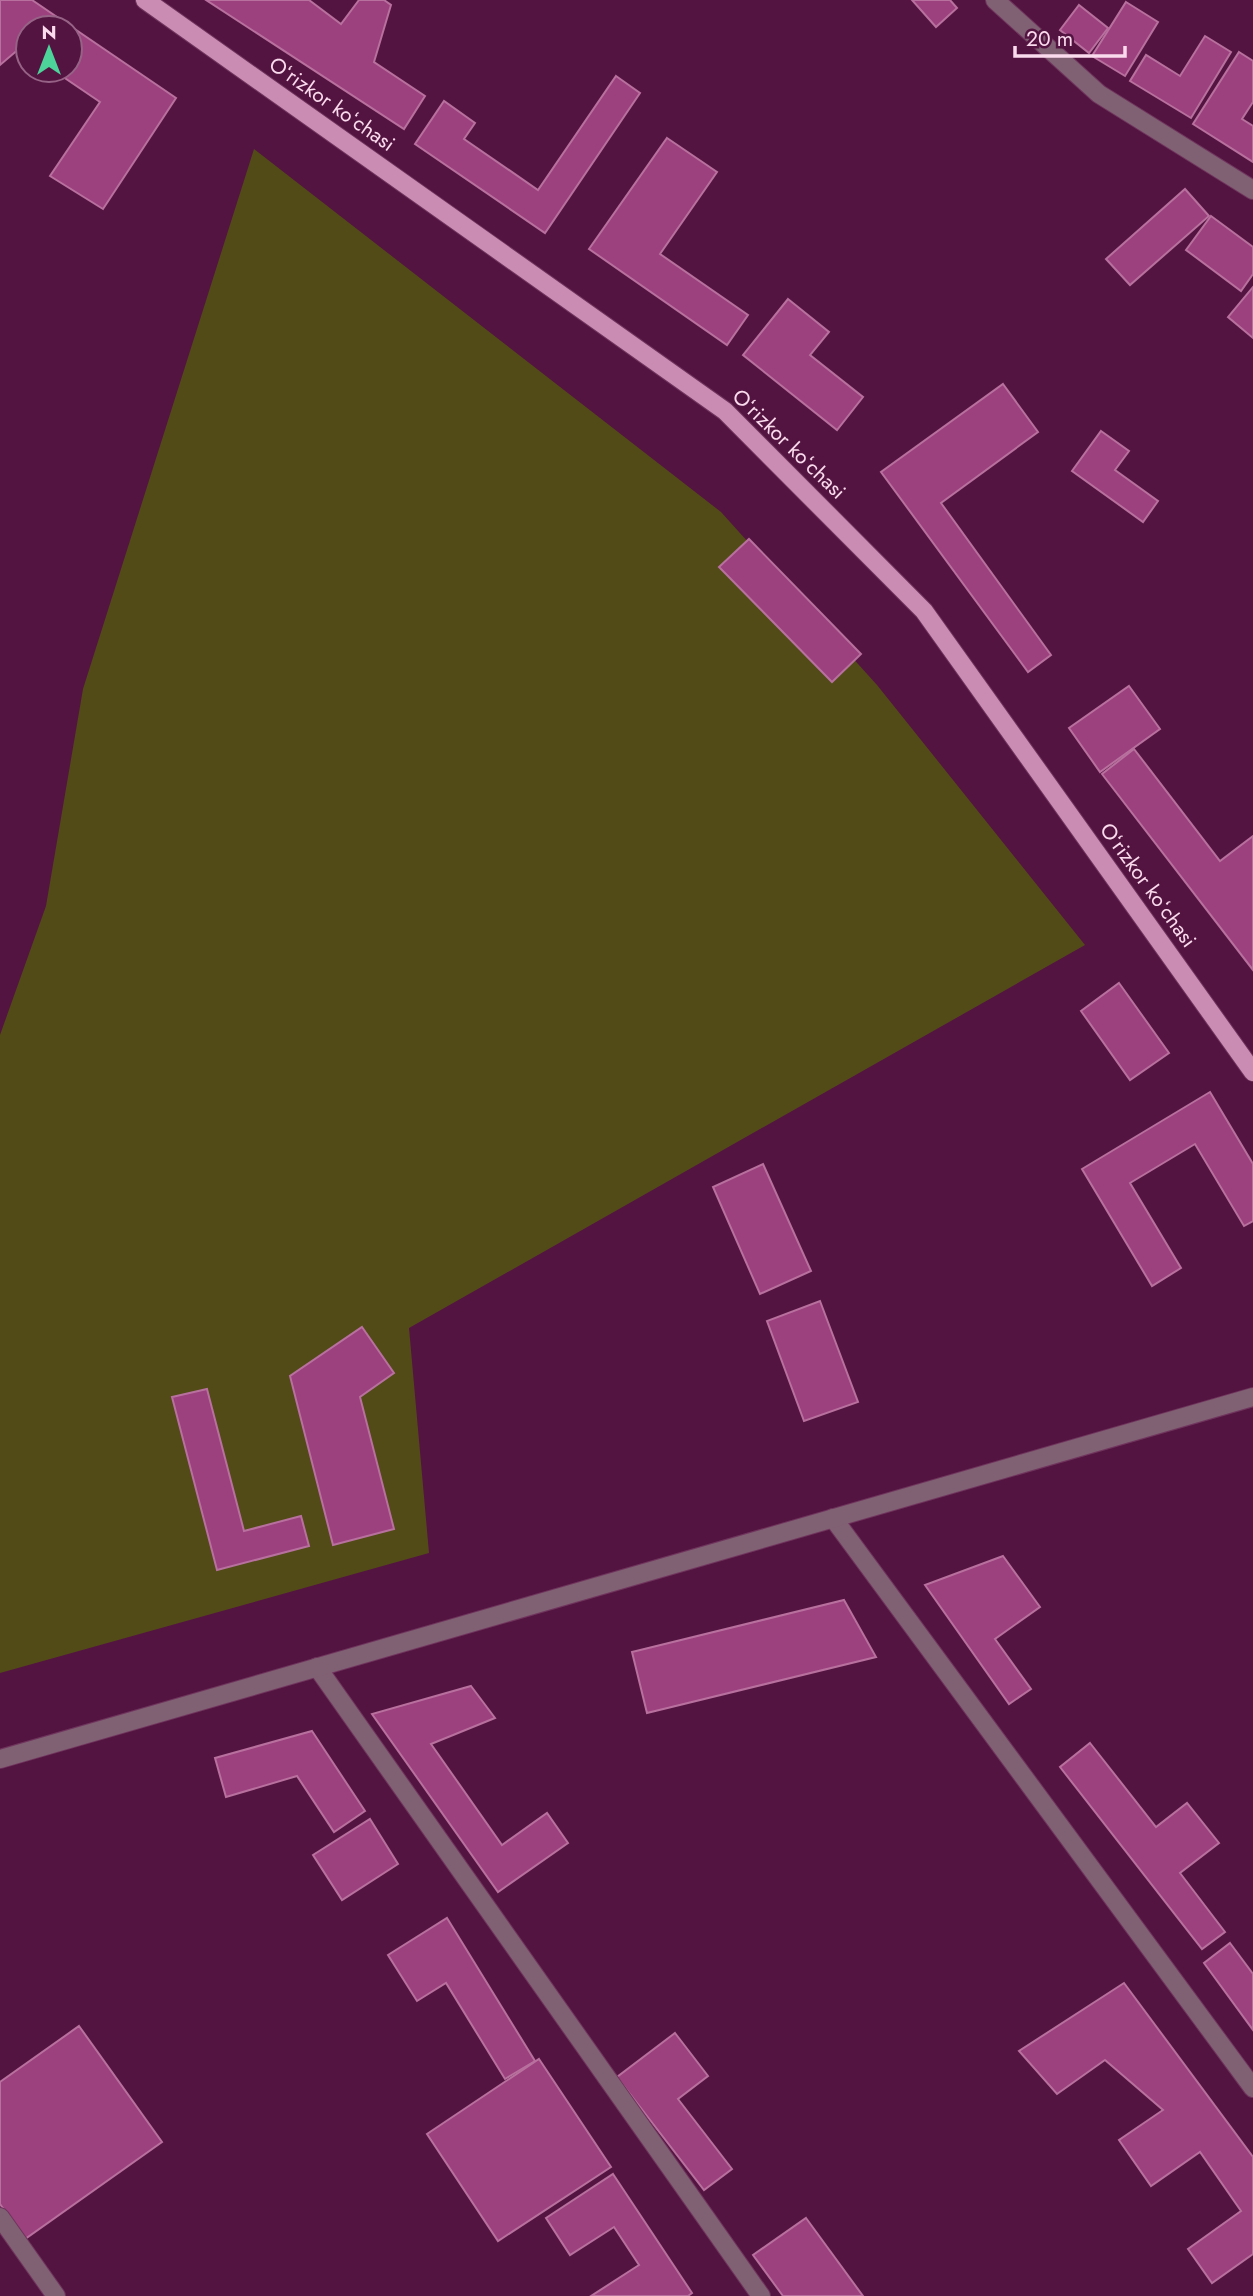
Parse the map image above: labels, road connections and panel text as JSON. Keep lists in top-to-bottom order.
{
  "streets": {
    "main road": ["Oʻrizkor koʻchasi"]
  },
  "scale_bar": "20 m",
  "north": "top"
}
